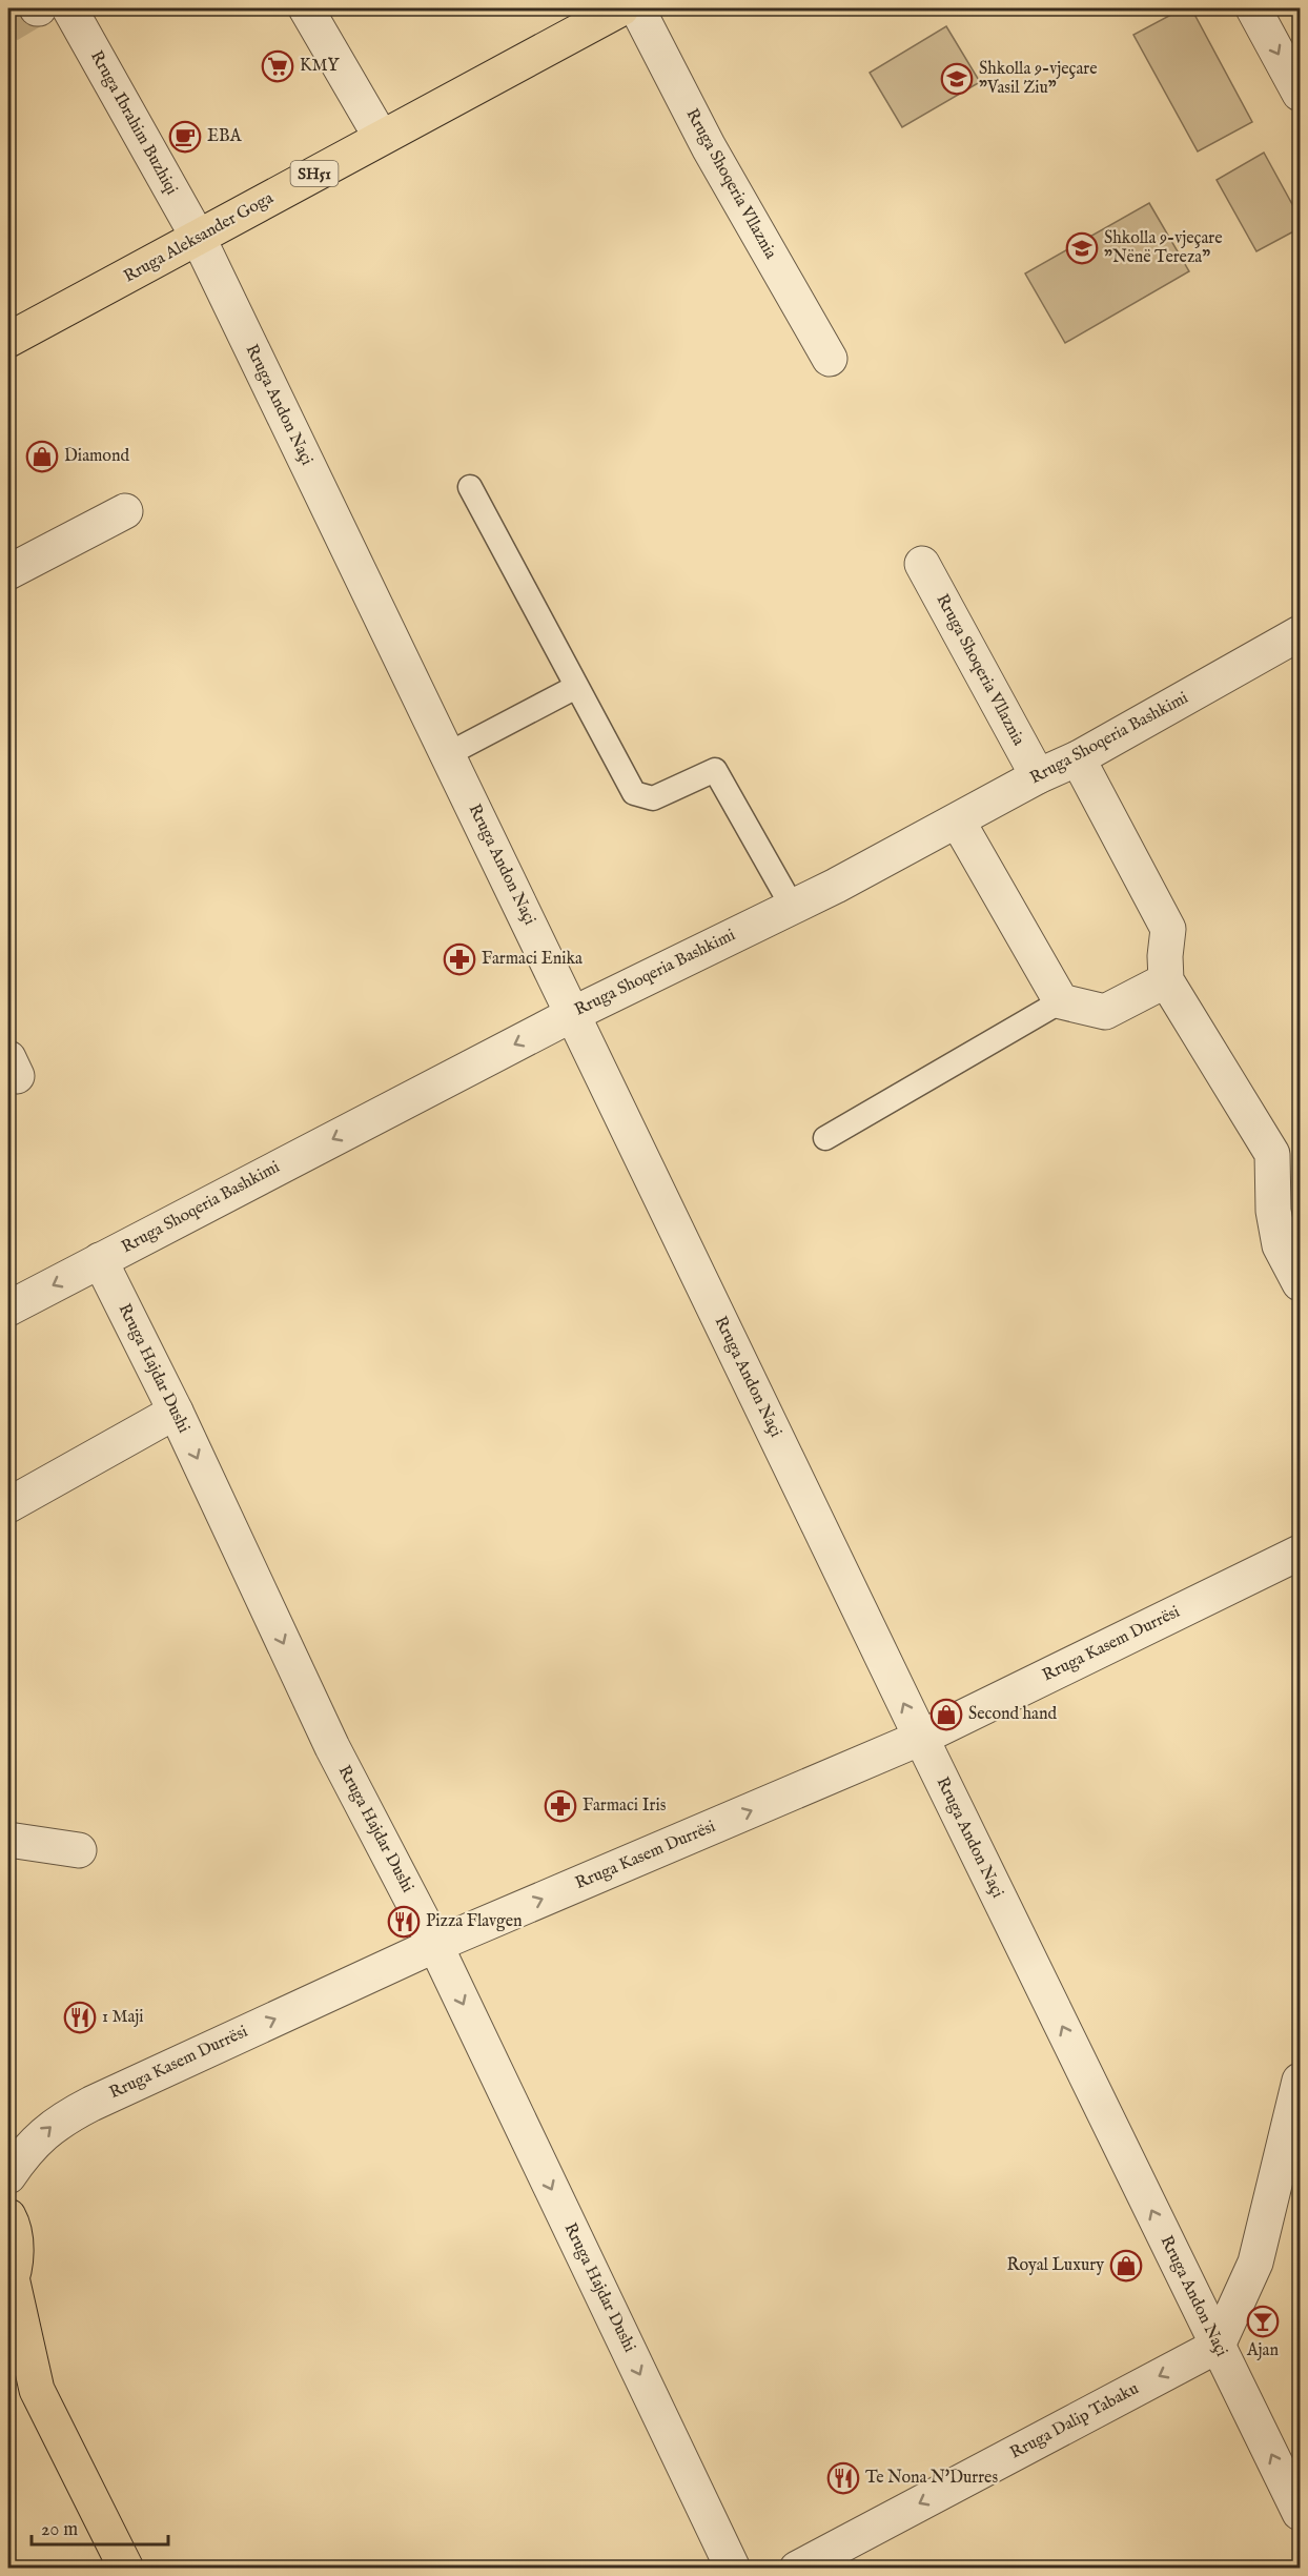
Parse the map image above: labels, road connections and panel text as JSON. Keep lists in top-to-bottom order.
{
  "streets": {
    "main road": ["SH51", "Rruga Aleksander Goga"],
    "street": [
      "Rruga Ibrahim Buzhiqi",
      "Rruga Shoqeria Vllaznia",
      "Rruga Andon Naçi",
      "Rruga Shoqeria Bashkimi",
      "Rruga Hajdar Dushi",
      "Rruga Kasem Durrësi",
      "Rruga Dalip Tabaku"
    ]
  },
  "crossings": [
    ["Rruga Ibrahim Buzhiqi", "Rruga Aleksander Goga"],
    ["Rruga Ibrahim Buzhiqi", "Rruga Andon Naçi"],
    ["Rruga Shoqeria Vllaznia", "Rruga Shoqeria Bashkimi"],
    ["Rruga Aleksander Goga", "Rruga Andon Naçi"],
    ["Rruga Andon Naçi", "Rruga Shoqeria Bashkimi"],
    ["Rruga Andon Naçi", "Rruga Kasem Durrësi"],
    ["Rruga Andon Naçi", "Rruga Dalip Tabaku"],
    ["Rruga Shoqeria Bashkimi", "Rruga Hajdar Dushi"],
    ["Rruga Hajdar Dushi", "Rruga Kasem Durrësi"]
  ],
  "one_way": [
    "Rruga Andon Naçi",
    "Rruga Shoqeria Bashkimi",
    "Rruga Hajdar Dushi",
    "Rruga Kasem Durrësi",
    "Rruga Dalip Tabaku"
  ],
  "places": {
    "supermarket": ["KMY"],
    "school or university": ["Shkolla 9-vjeçare \"Vasil Ziu\"", "Shkolla 9-vjeçare \"Nënë Tereza\""],
    "cafe": ["EBA"],
    "shop": ["Diamond", "Second hand", "Royal Luxury"],
    "pharmacy": ["Farmaci Enika", "Farmaci Iris"],
    "restaurant": ["Pizza Flavgen", "1 Maji", "Te Nona N'Durres"],
    "bar": ["Ajan"]
  },
  "scale_bar": "20 m"
}
